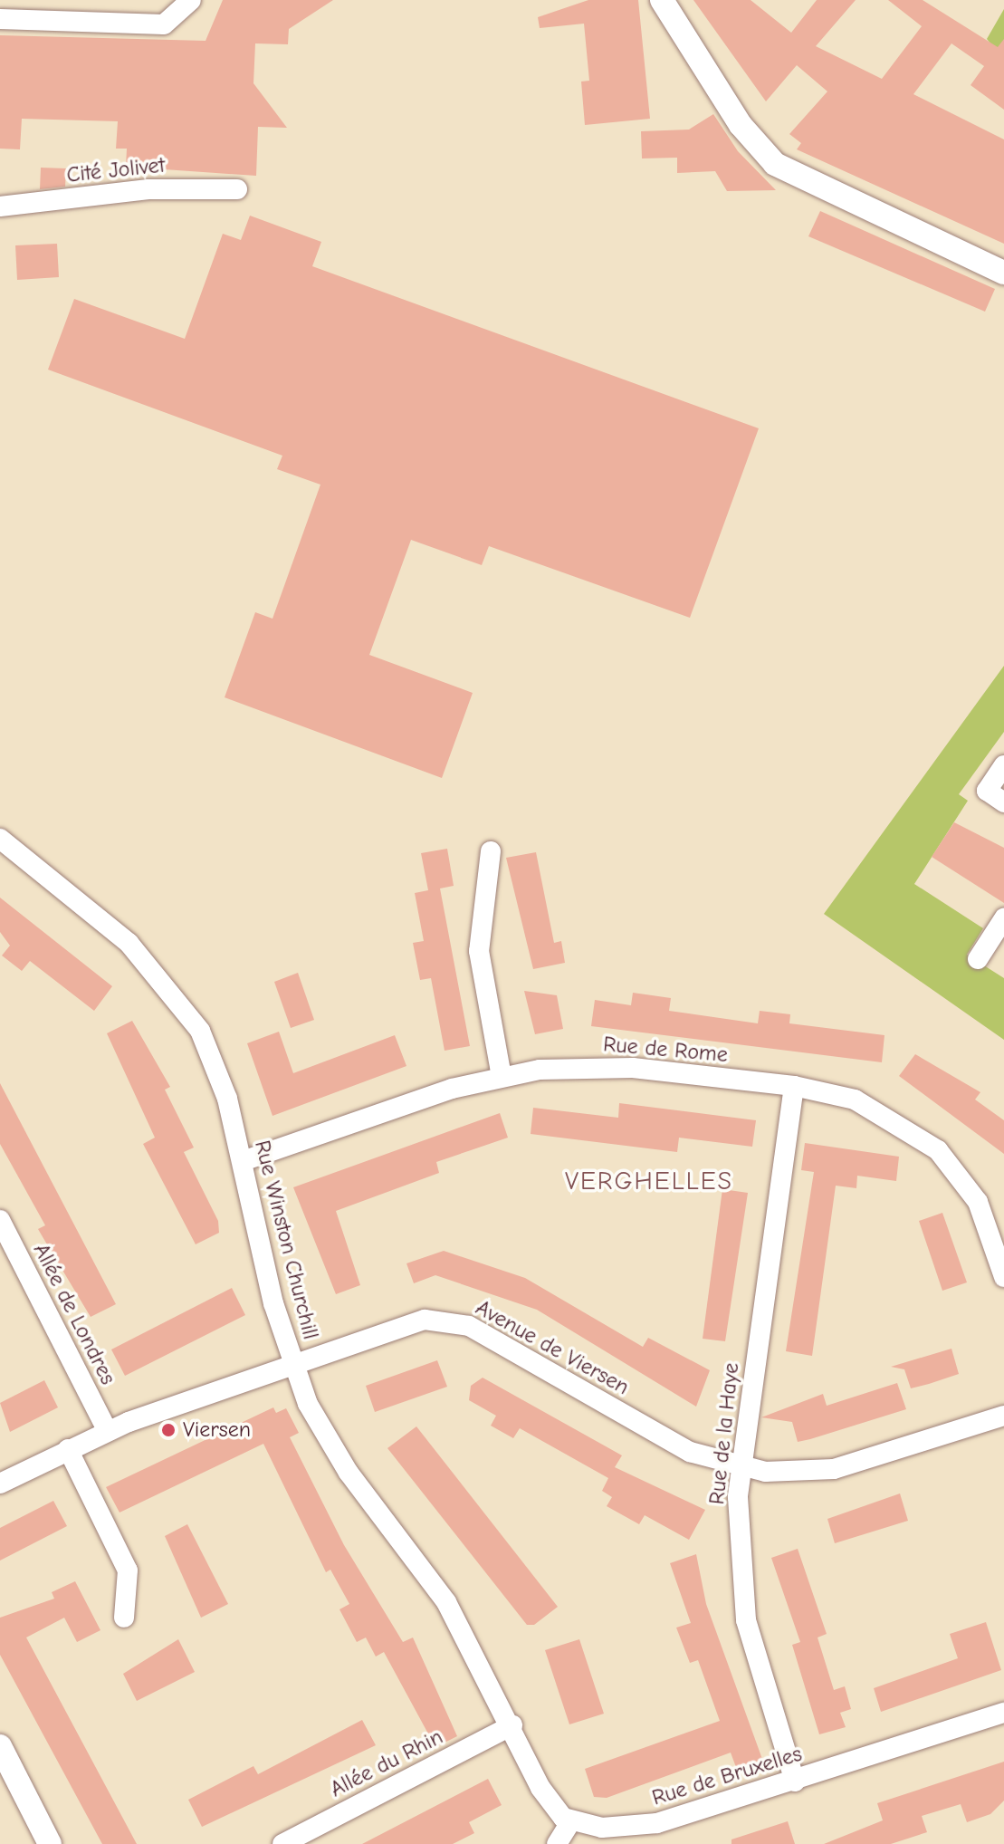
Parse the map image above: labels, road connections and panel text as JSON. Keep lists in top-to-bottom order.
{
  "streets": {
    "street": [
      "Cité Jolivet",
      "Rue de Rome",
      "Rue Winston Churchill",
      "Allée de Londres",
      "Avenue de Viersen",
      "Rue de la Haye",
      "Allée du Rhin",
      "Rue de Bruxelles"
    ]
  },
  "crossings": [
    ["Rue de Rome", "Rue Winston Churchill"],
    ["Rue de Rome", "Rue de la Haye"],
    ["Rue Winston Churchill", "Avenue de Viersen"],
    ["Rue Winston Churchill", "Allée du Rhin"],
    ["Allée de Londres", "Avenue de Viersen"],
    ["Avenue de Viersen", "Rue de la Haye"],
    ["Rue de la Haye", "Rue de Bruxelles"]
  ],
  "districts": ["VERGHELLES"],
  "places": ["Viersen"]
}
